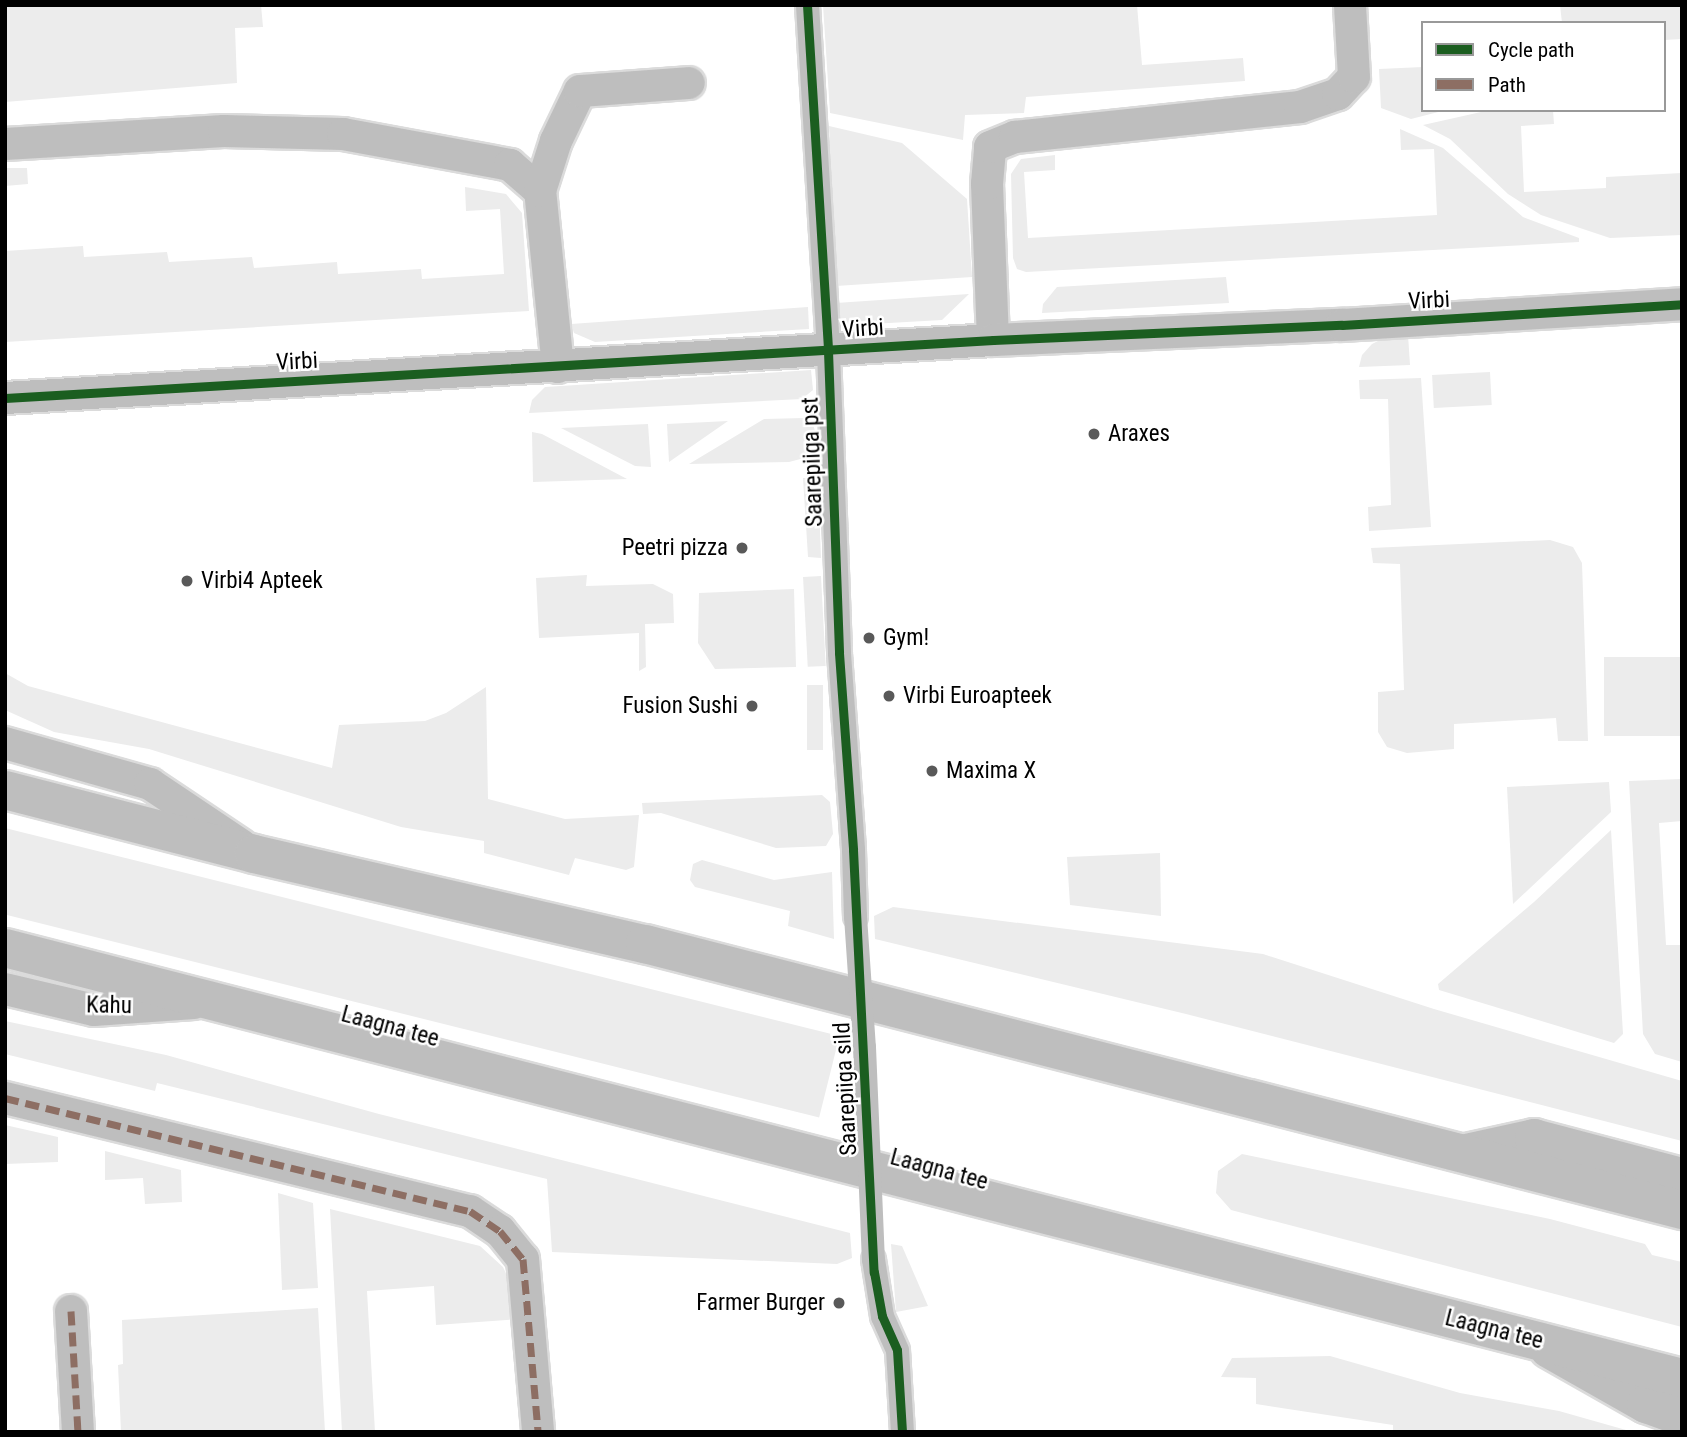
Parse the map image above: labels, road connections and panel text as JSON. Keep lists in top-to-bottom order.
{
  "streets": {
    "main road": ["Laagna tee"],
    "street": [
      "Virbi",
      "Saarepiiga pst",
      "Kahu",
      "Saarepiiga sild"
    ]
  },
  "crossings": [
    ["Virbi", "Saarepiiga pst"],
    ["Saarepiiga pst", "Saarepiiga sild"],
    ["Kahu", "Laagna tee"]
  ],
  "places": [
    "Araxes",
    "Peetri pizza",
    "Virbi4 Apteek",
    "Gym!",
    "Virbi Euroapteek",
    "Fusion Sushi",
    "Maxima X",
    "Farmer Burger"
  ],
  "legend": ["Cycle path", "Path"]
}
